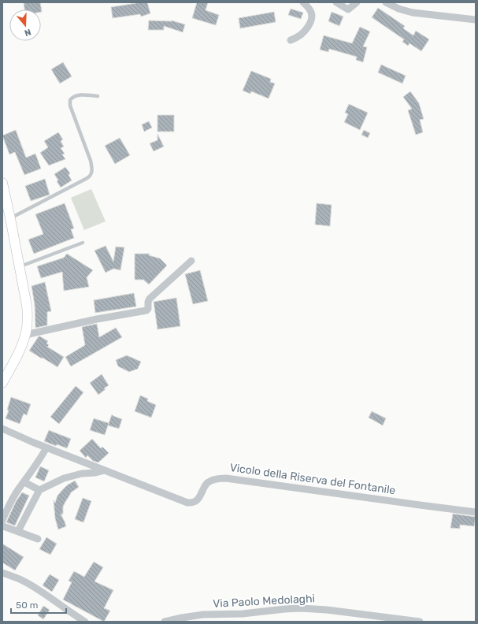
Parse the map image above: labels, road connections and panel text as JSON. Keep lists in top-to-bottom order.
{
  "streets": {
    "street": ["Vicolo della Riserva del Fontanile", "Via Paolo Medolaghi"]
  },
  "scale_bar": "50 m",
  "north": "bottom"
}
